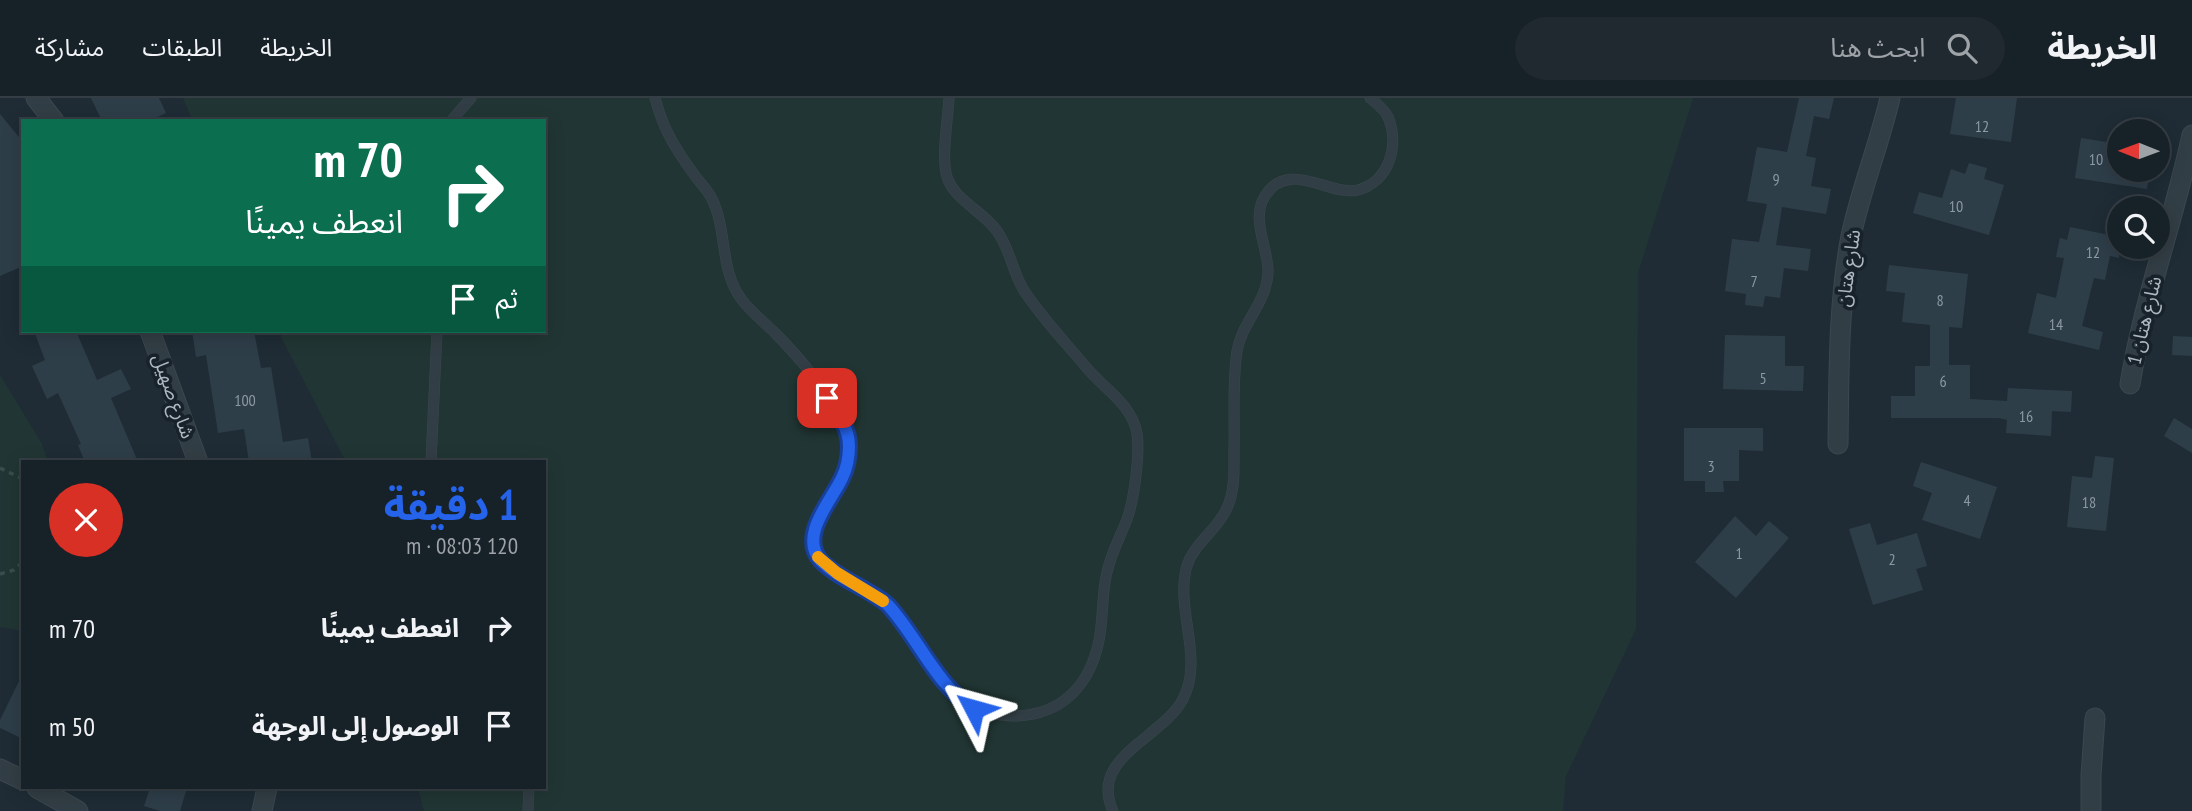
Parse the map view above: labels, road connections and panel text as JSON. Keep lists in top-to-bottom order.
{
  "streets": {
    "street": ["شارع هتان", "شارع هتان 1", "شارع صهيل"]
  },
  "house_numbers": [
    "12",
    "10",
    "9",
    "10",
    "12",
    "7",
    "8",
    "14",
    "5",
    "6",
    "100",
    "16",
    "3",
    "4",
    "18",
    "1",
    "2"
  ],
  "north": "left",
  "page": {
    "header": "الخريطة",
    "search": "ابحث هنا",
    "nav": ["الخريطة", "الطبقات", "مشاركة"],
    "turn": ["70 m", "انعطف يمينًا"],
    "then": "ثم",
    "heading": ["1 دقيقة", "120 m · 08:03"],
    "list": [
      {
        "name": "انعطف يمينًا",
        "value": "70 m"
      },
      {
        "name": "الوصول إلى الوجهة",
        "value": "50 m"
      }
    ]
  }
}
